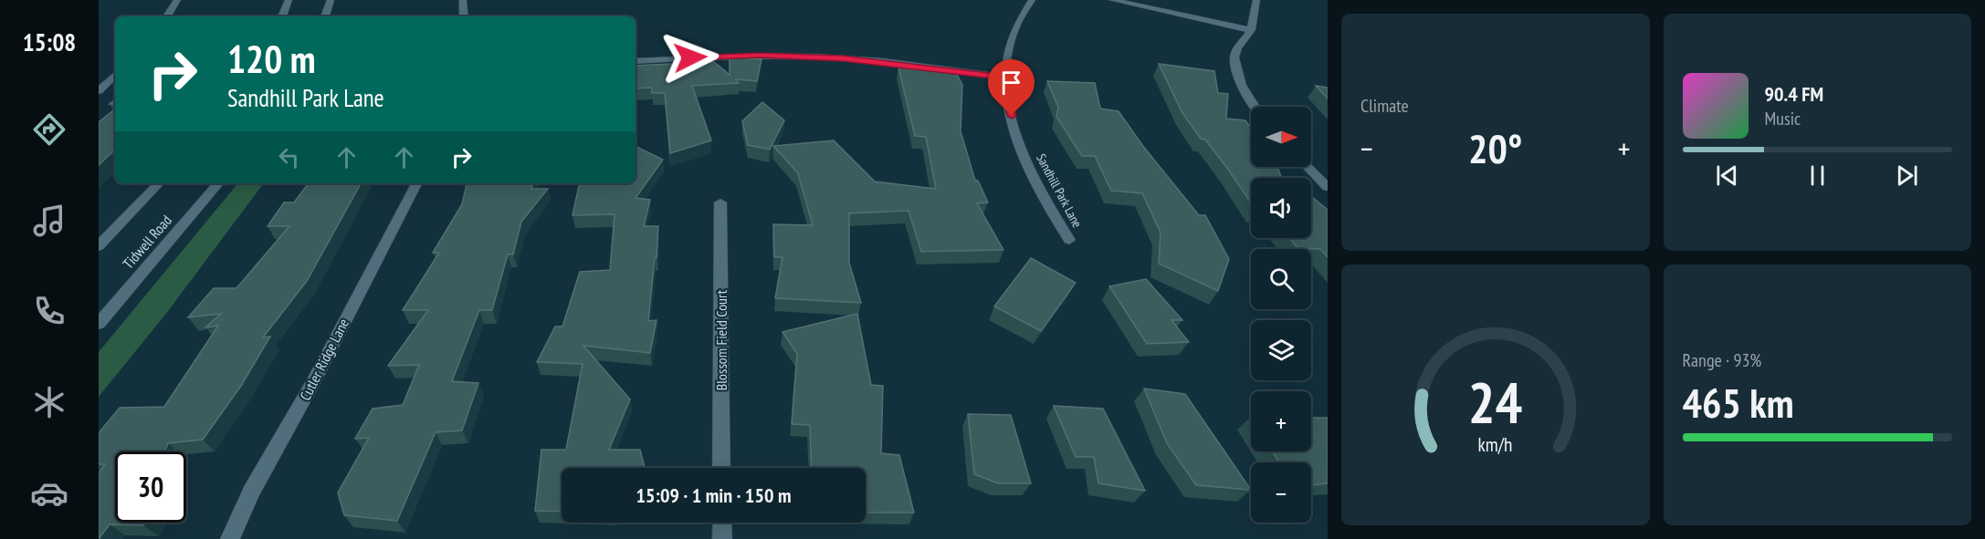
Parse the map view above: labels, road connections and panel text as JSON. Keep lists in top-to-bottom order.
{
  "streets": {
    "street": [
      "Sandhill Park Lane",
      "Tidwell Road",
      "Blossom Field Court",
      "Cutler Ridge Lane"
    ]
  },
  "north": "right",
  "page": {
    "tabs": "15:08",
    "tile": [
      "Climate",
      ["Range · 93%", "465 km"]
    ],
    "turn": ["120 m", "Sandhill Park Lane"],
    "song": ["90.4 FM", "Music"],
    "map_buttons": ["+", "−"],
    "heat": ["−", "20°", "+"],
    "limit": "30",
    "trip": "15:09 · 1 min · 150 m",
    "gauge": ["24", "km/h"]
  }
}
